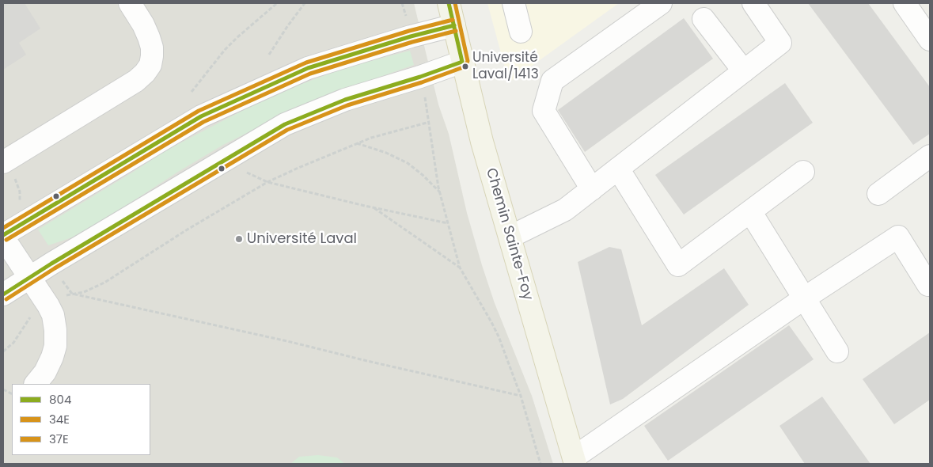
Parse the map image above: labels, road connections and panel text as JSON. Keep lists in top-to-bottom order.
{
  "streets": {
    "main road": ["Chemin Sainte-Foy"]
  },
  "places": ["Université Laval/1413", "Université Laval"],
  "lines": ["transit line 804", "transit line 34E", "transit line 37E"],
  "legend": ["804", "34E", "37E"]
}
